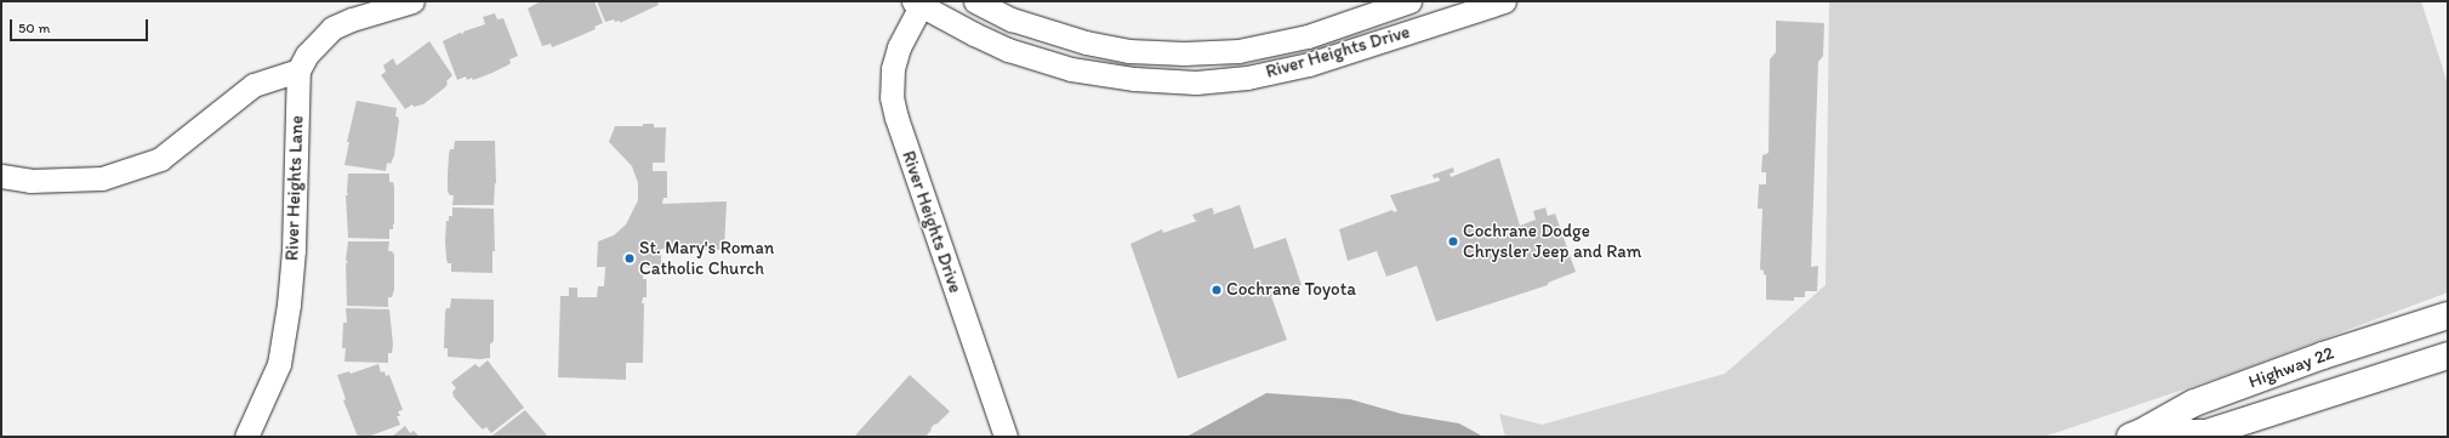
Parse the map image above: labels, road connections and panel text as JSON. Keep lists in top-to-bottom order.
{
  "streets": {
    "main road": ["Highway 22"],
    "street": ["River Heights Drive", "River Heights Lane"]
  },
  "places": ["Cochrane Dodge Chrysler Jeep and Ram", "St. Mary's Roman Catholic Church", "Cochrane Toyota"],
  "scale_bar": "50 m"
}
